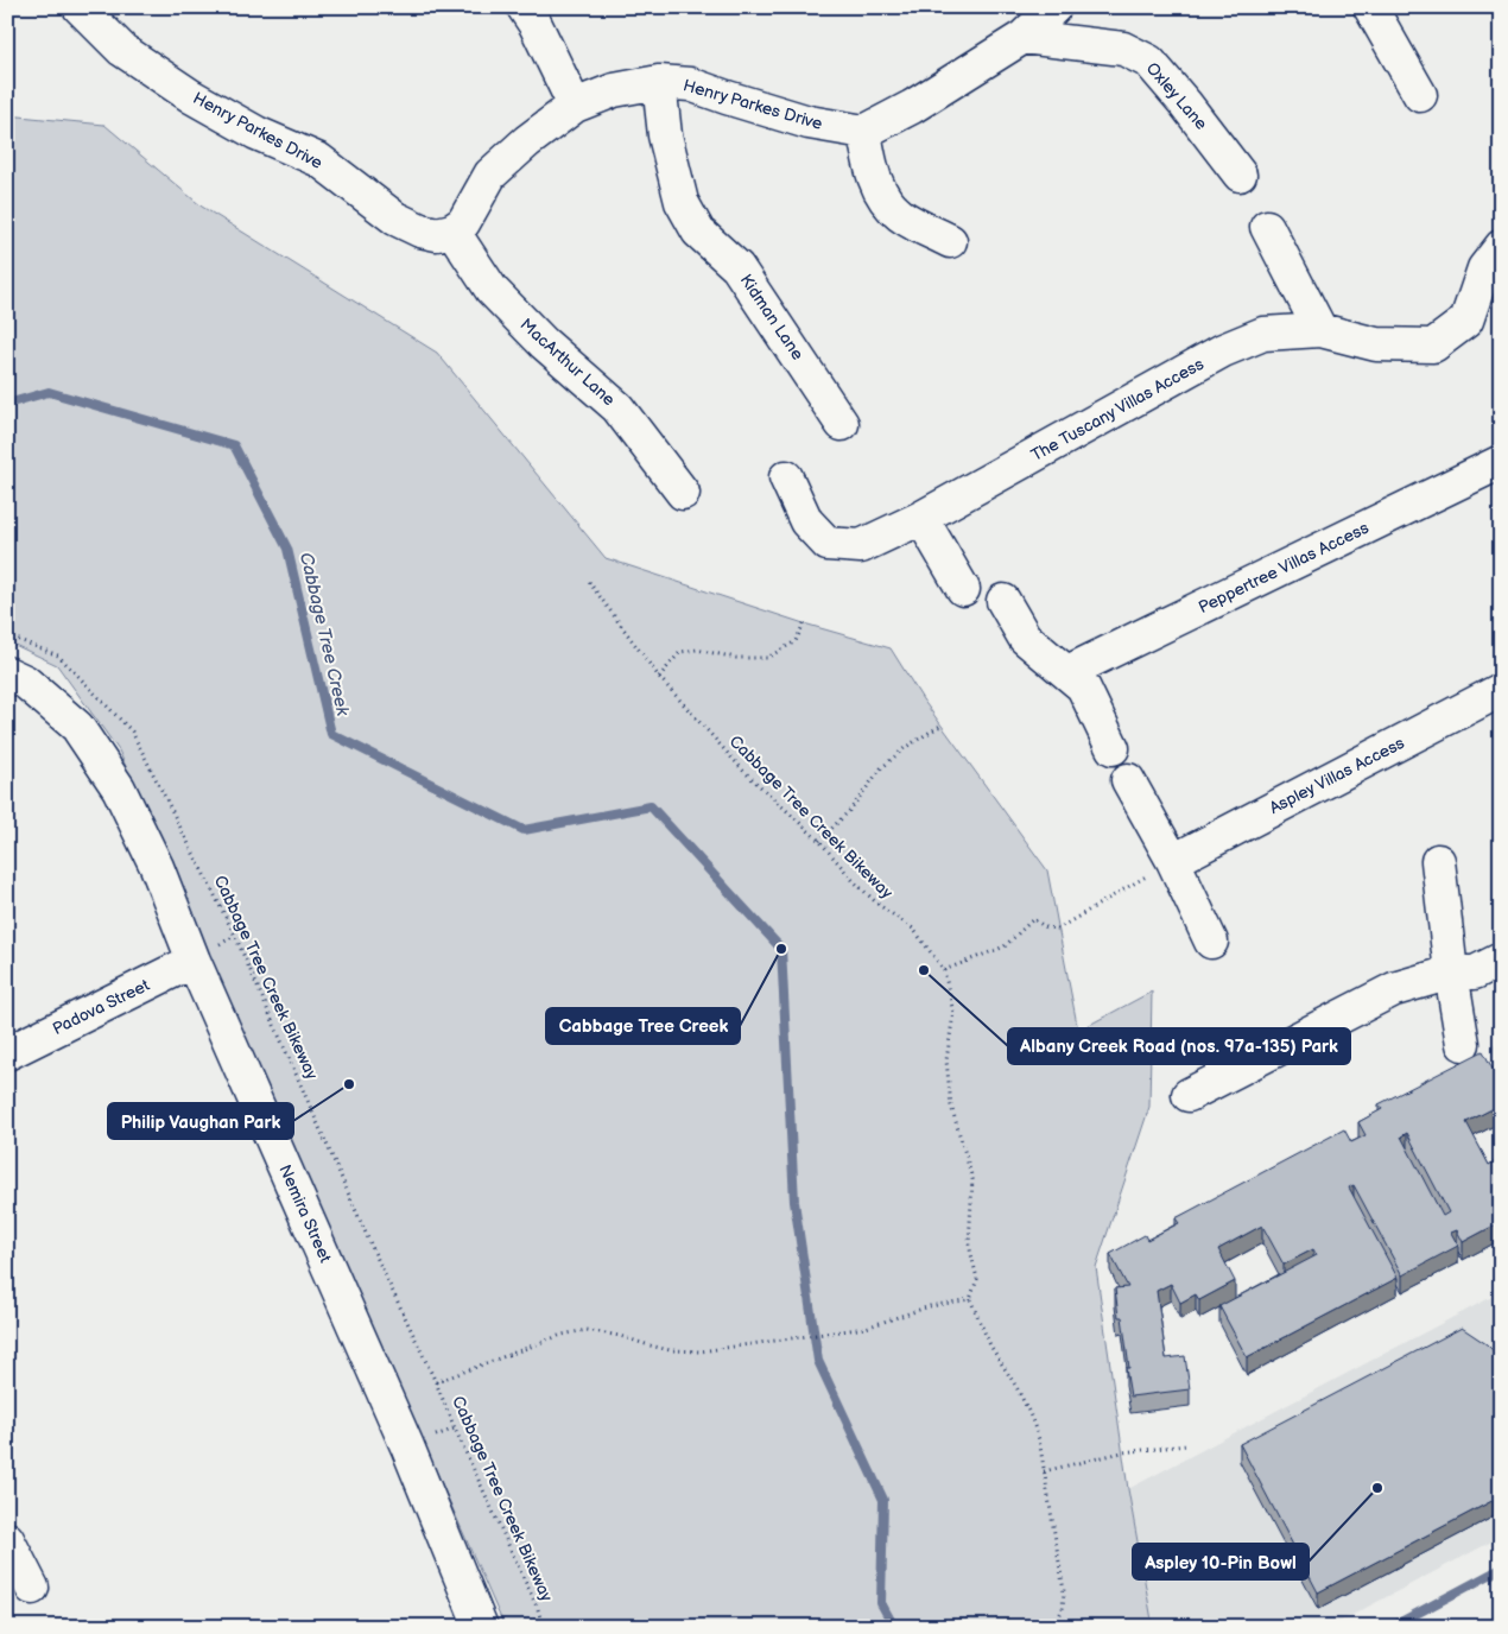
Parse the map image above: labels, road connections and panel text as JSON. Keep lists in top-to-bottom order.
{
  "streets": {
    "street": [
      "Oxley Lane",
      "Henry Parkes Drive",
      "Kidman Lane",
      "MacArthur Lane",
      "The Tuscany Villas Access",
      "Peppertree Villas Access",
      "Aspley Villas Access",
      "Padova Street",
      "Nemira Street"
    ],
    "path": ["Cabbage Tree Creek Bikeway"]
  },
  "crossings": [
    ["Henry Parkes Drive", "Kidman Lane"],
    ["Henry Parkes Drive", "MacArthur Lane"],
    ["Padova Street", "Nemira Street"]
  ],
  "water": ["Cabbage Tree Creek"],
  "places": [
    "Cabbage Tree Creek",
    "Albany Creek Road (nos. 97a-135) Park",
    "Philip Vaughan Park",
    "Aspley 10-Pin Bowl"
  ]
}
